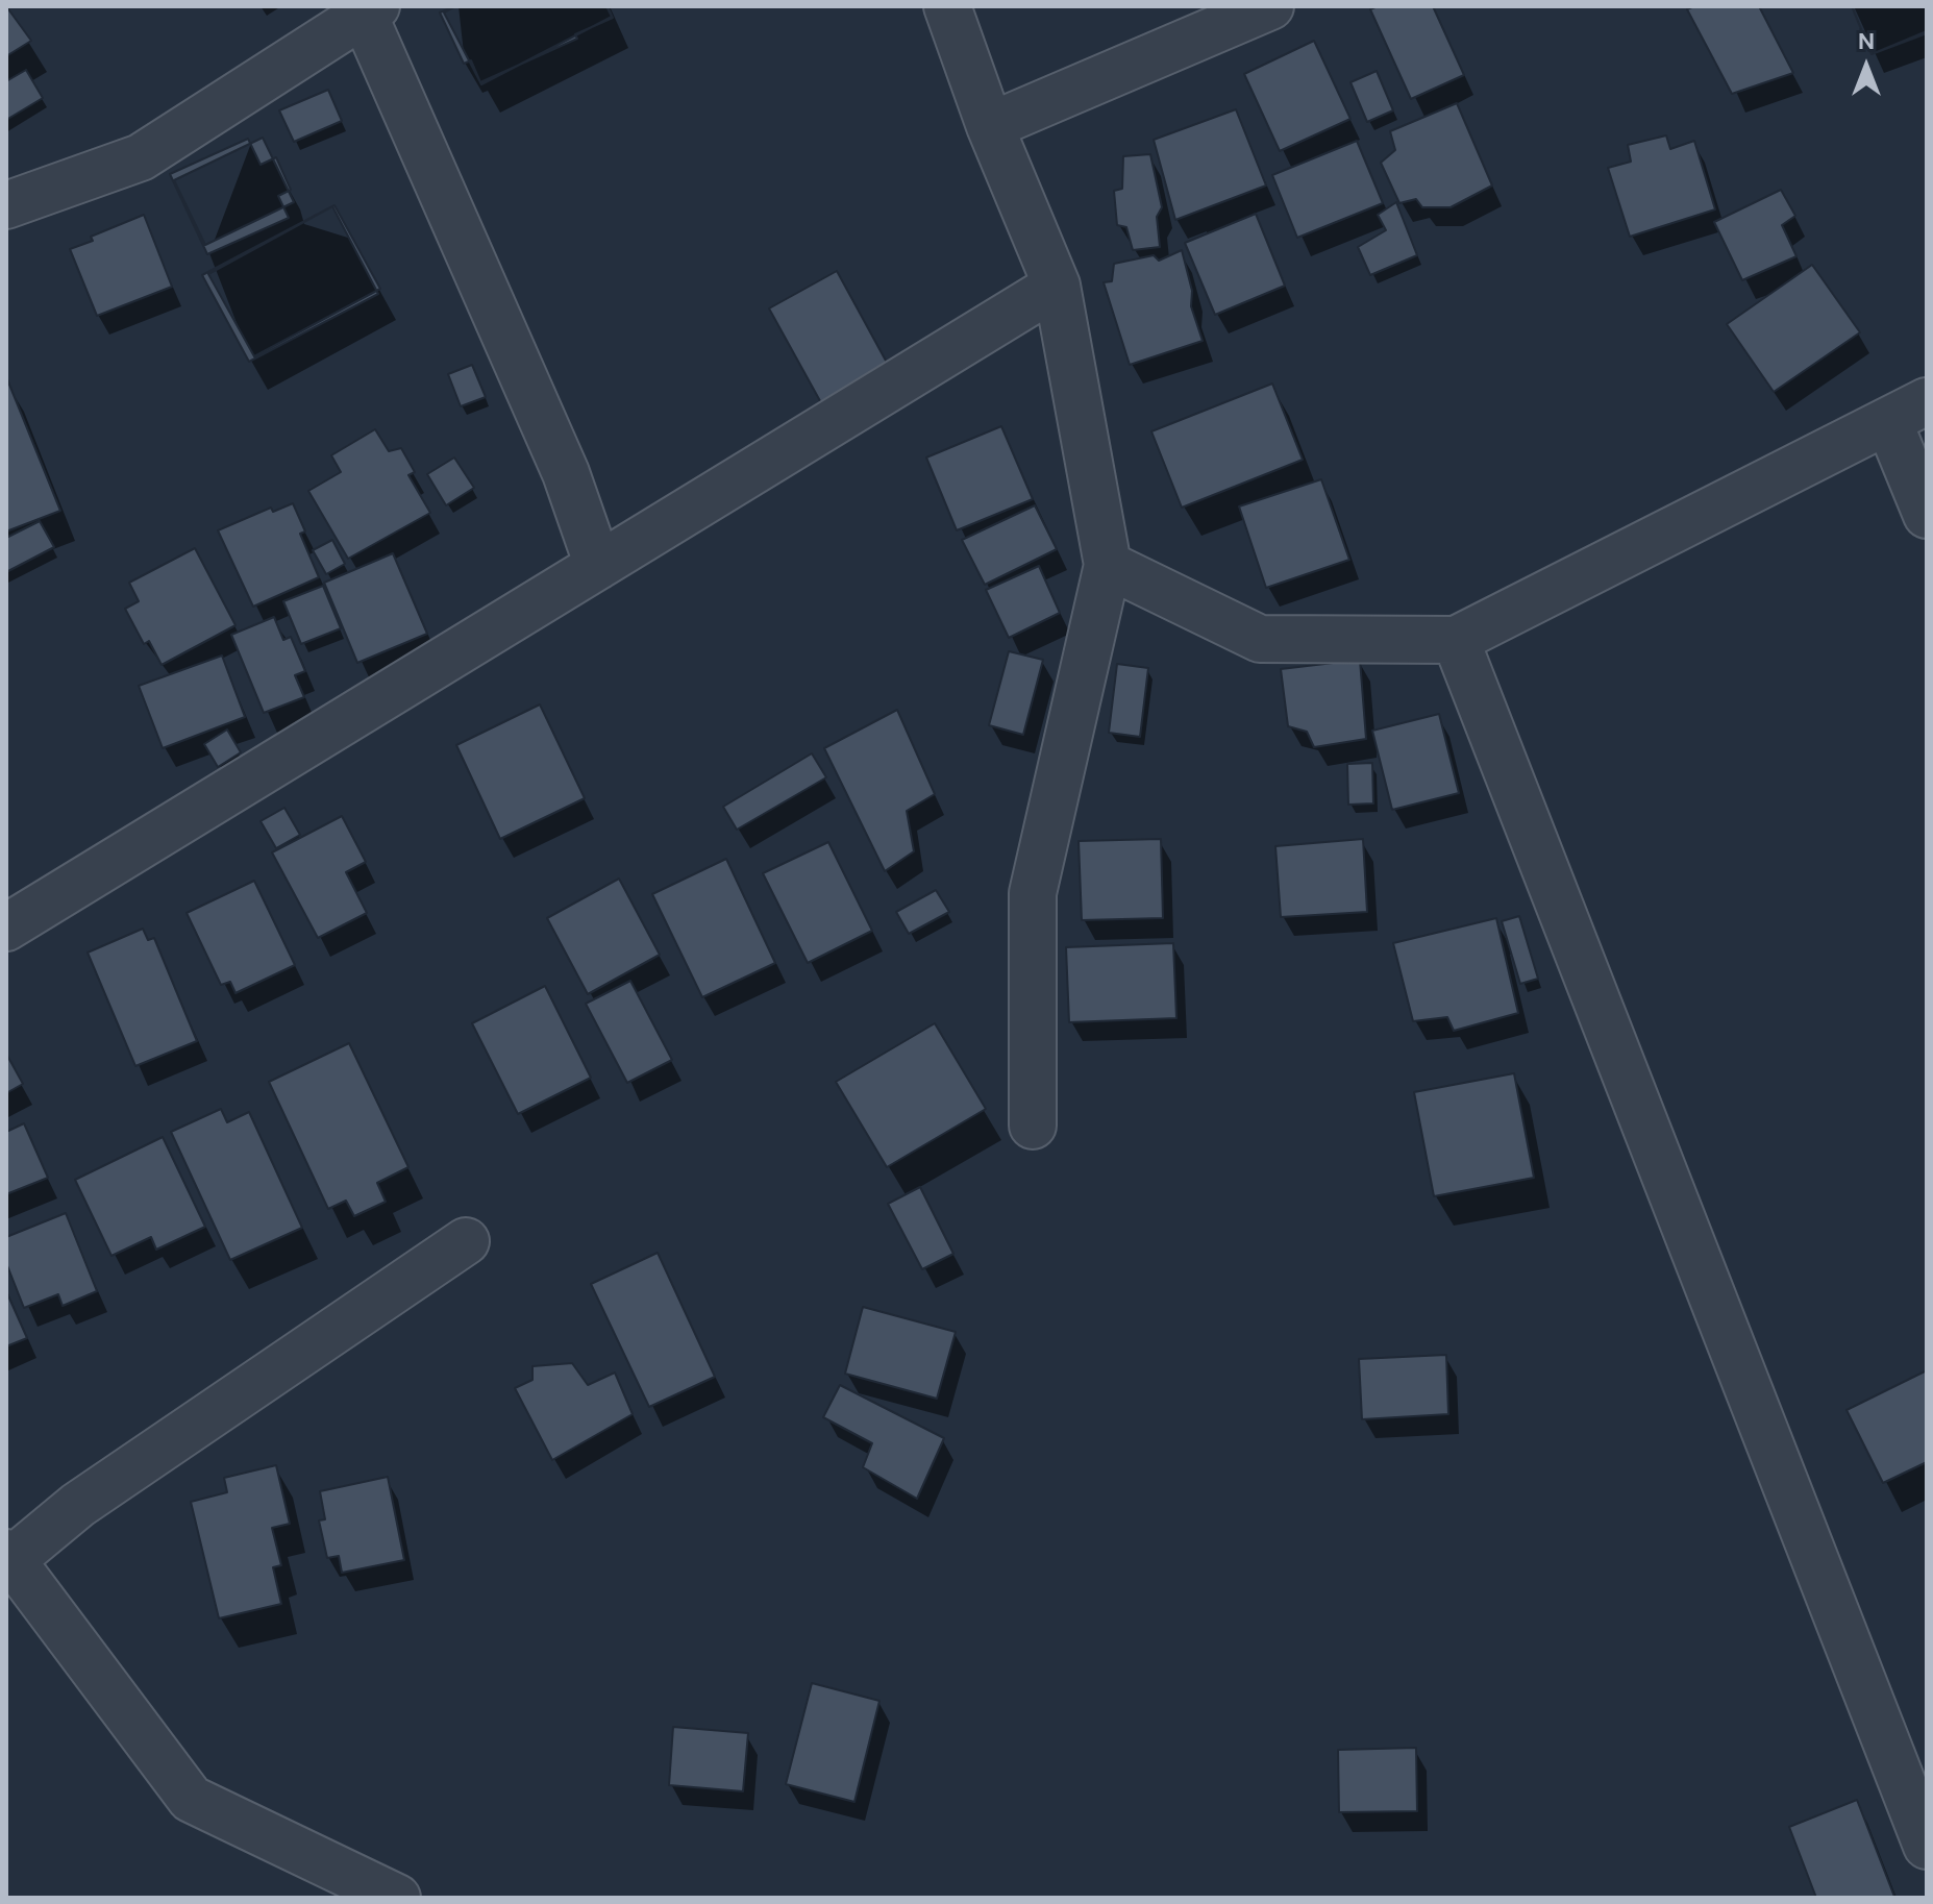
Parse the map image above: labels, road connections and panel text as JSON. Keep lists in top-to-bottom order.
{
  "north": "top"
}
